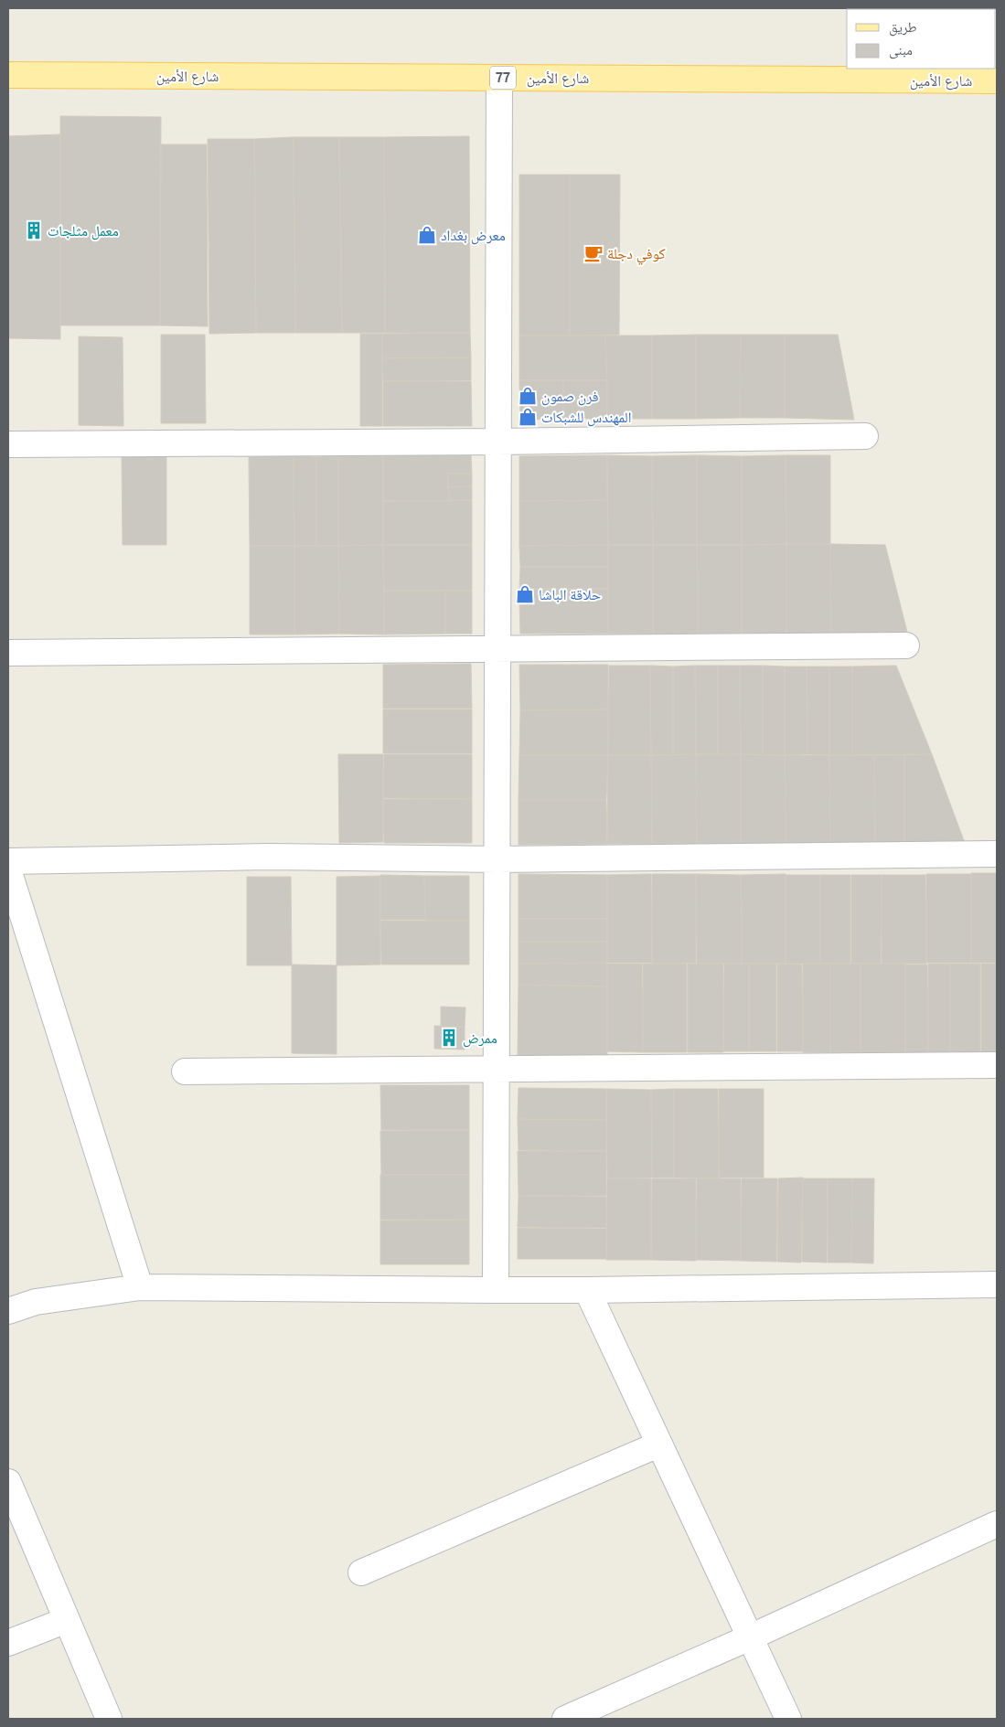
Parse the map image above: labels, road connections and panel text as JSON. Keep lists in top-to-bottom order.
{
  "streets": {
    "main road": ["شارع الأمين", "77"]
  },
  "places": {
    "building": ["معمل مثلجات", "ممرض"],
    "shop": [
      "معرض بغداد",
      "فرن صمون",
      "المهندس للشبكات",
      "حلاقة الباشا"
    ],
    "cafe": ["كوفي دجلة"]
  },
  "legend": ["طريق", "مبنى"]
}
